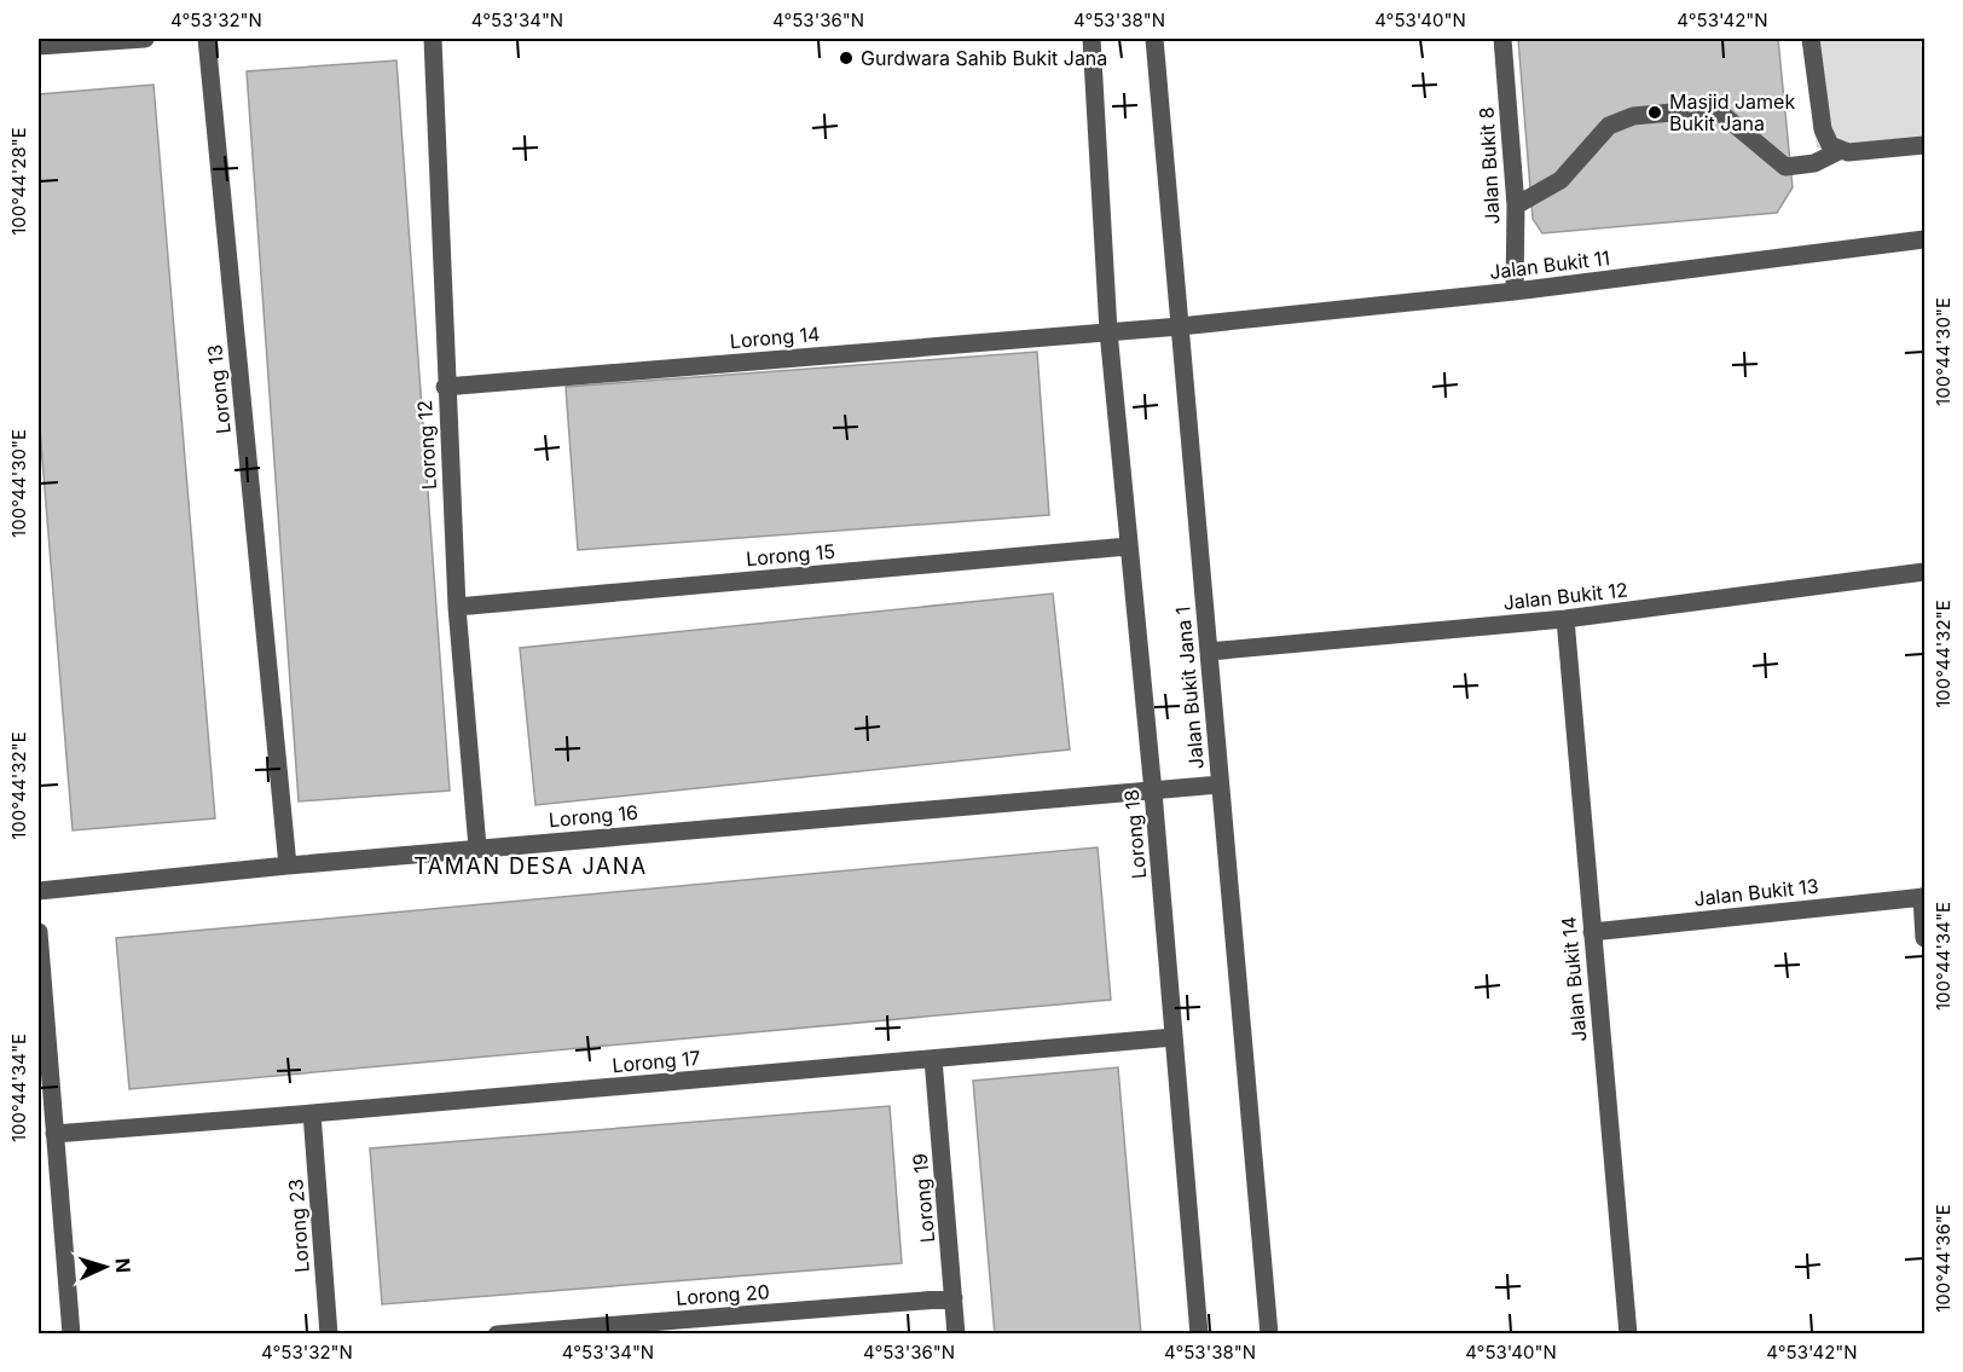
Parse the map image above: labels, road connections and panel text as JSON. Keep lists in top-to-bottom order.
{
  "streets": {
    "street": [
      "Jalan Bukit 8",
      "Jalan Bukit 11",
      "Lorong 14",
      "Lorong 13",
      "Lorong 12",
      "Lorong 15",
      "Jalan Bukit 12",
      "Jalan Bukit Jana 1",
      "Lorong 16",
      "Lorong 18",
      "Jalan Bukit 13",
      "Jalan Bukit 14",
      "Lorong 17",
      "Lorong 19",
      "Lorong 23",
      "Lorong 20"
    ]
  },
  "crossings": [
    ["Jalan Bukit 8", "Jalan Bukit 11"],
    ["Jalan Bukit 11", "Lorong 14"],
    ["Jalan Bukit 11", "Jalan Bukit Jana 1"],
    ["Jalan Bukit 11", "Lorong 18"],
    ["Lorong 14", "Lorong 12"],
    ["Lorong 14", "Lorong 18"],
    ["Lorong 13", "Lorong 16"],
    ["Lorong 12", "Lorong 15"],
    ["Lorong 12", "Lorong 16"],
    ["Lorong 15", "Lorong 18"],
    ["Jalan Bukit 12", "Jalan Bukit Jana 1"],
    ["Jalan Bukit 12", "Jalan Bukit 14"],
    ["Jalan Bukit Jana 1", "Lorong 16"],
    ["Lorong 16", "Lorong 18"],
    ["Lorong 18", "Lorong 17"],
    ["Jalan Bukit 13", "Jalan Bukit 14"],
    ["Lorong 17", "Lorong 19"],
    ["Lorong 17", "Lorong 23"],
    ["Lorong 19", "Lorong 20"]
  ],
  "districts": ["TAMAN DESA JANA"],
  "places": ["Gurdwara Sahib Bukit Jana", "Masjid Jamek Bukit Jana"],
  "north": "right",
  "coordinates": [
    "4°53'32\"N",
    "4°53'34\"N",
    "4°53'36\"N",
    "4°53'38\"N",
    "4°53'40\"N",
    "4°53'42\"N",
    "100°44'28\"E",
    "100°44'30\"E",
    "100°44'32\"E",
    "100°44'34\"E",
    "100°44'36\"E"
  ]
}
